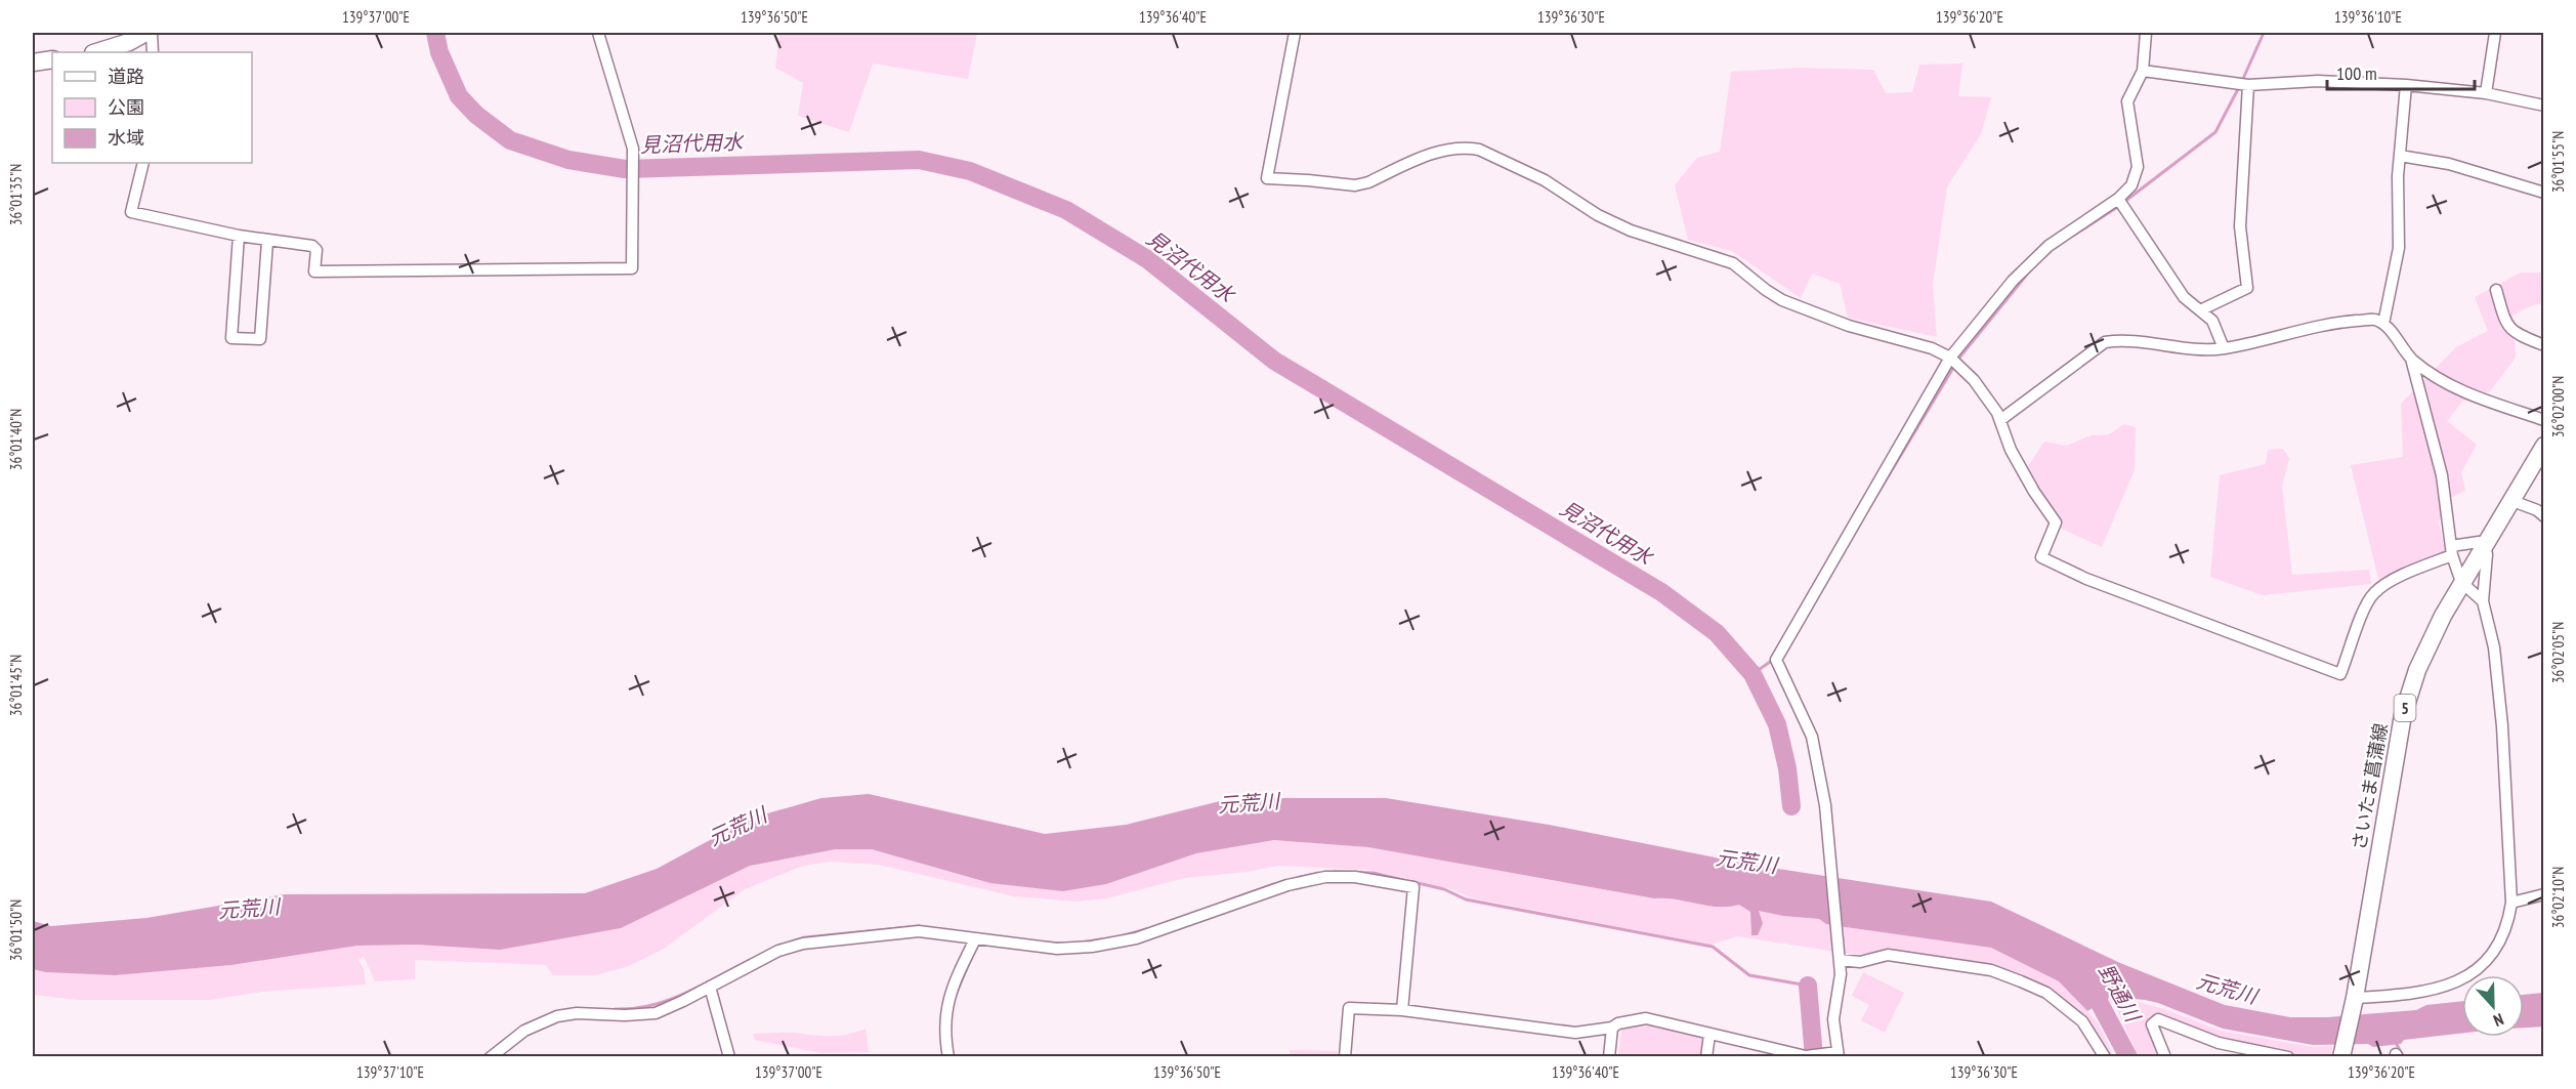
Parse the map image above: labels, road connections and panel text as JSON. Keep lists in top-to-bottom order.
{
  "streets": {
    "main road": ["5", "さいたま菖蒲線"]
  },
  "water": ["見沼代用水", "元荒川", "野通川"],
  "legend": ["道路", "公園", "水域"],
  "scale_bar": "100 m",
  "north": "bottom",
  "coordinates": [
    "139°37'00\"E",
    "139°36'50\"E",
    "139°36'40\"E",
    "139°36'30\"E",
    "139°36'20\"E",
    "139°36'10\"E",
    "36°01'55\"N",
    "36°01'35\"N",
    "36°02'00\"N",
    "36°01'40\"N",
    "36°02'05\"N",
    "36°01'45\"N",
    "36°02'10\"N",
    "36°01'50\"N",
    "139°37'10\"E"
  ]
}
